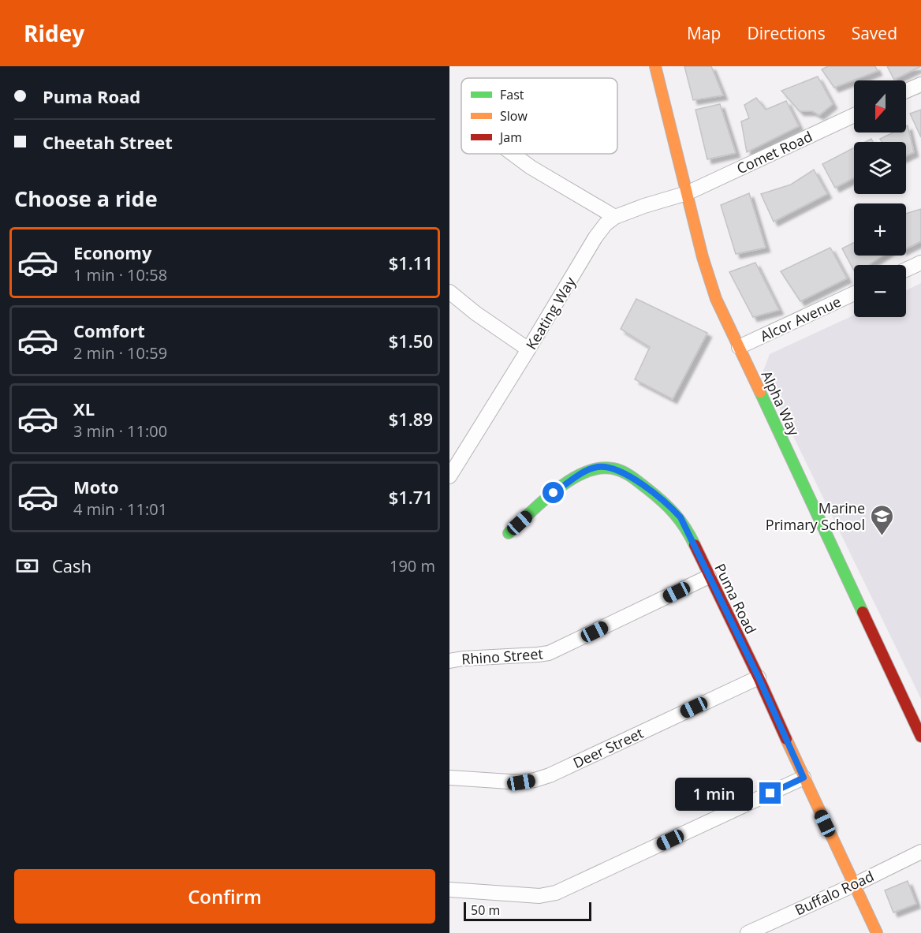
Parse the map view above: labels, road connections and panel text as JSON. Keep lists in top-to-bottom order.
{
  "streets": {
    "street": [
      "Comet Road",
      "Keating Way",
      "Alcor Avenue",
      "Alpha Way",
      "Puma Road",
      "Rhino Street",
      "Deer Street",
      "Buffalo Road"
    ]
  },
  "crossings": [
    ["Comet Road", "Keating Way"],
    ["Comet Road", "Alpha Way"],
    ["Keating Way", "Alpha Way"],
    ["Alcor Avenue", "Alpha Way"],
    ["Puma Road", "Rhino Street"],
    ["Puma Road", "Deer Street"],
    ["Puma Road", "Buffalo Road"]
  ],
  "places": {
    "school or university": ["Marine Primary School"]
  },
  "legend": ["Fast", "Slow", "Jam"],
  "scale_bar": "50 m",
  "north": "bottom",
  "page": {
    "header": "Ridey",
    "nav": ["Map", "Directions", "Saved"],
    "banner": ["Puma Road", "Cheetah Street"],
    "map_buttons": ["+", "−"],
    "heading": "Choose a ride",
    "list": [
      {
        "name": "Economy",
        "note": "1 min · 10:58",
        "value": "$1.11"
      },
      {
        "name": "Comfort",
        "note": "2 min · 10:59",
        "value": "$1.50"
      },
      {
        "name": "XL",
        "note": "3 min · 11:00",
        "value": "$1.89"
      },
      {
        "name": "Moto",
        "note": "4 min · 11:01",
        "value": "$1.71"
      }
    ],
    "pay": ["Cash", "190 m"],
    "bubble": "1 min",
    "buttons": "Confirm",
    "scale": "50 m"
  }
}
